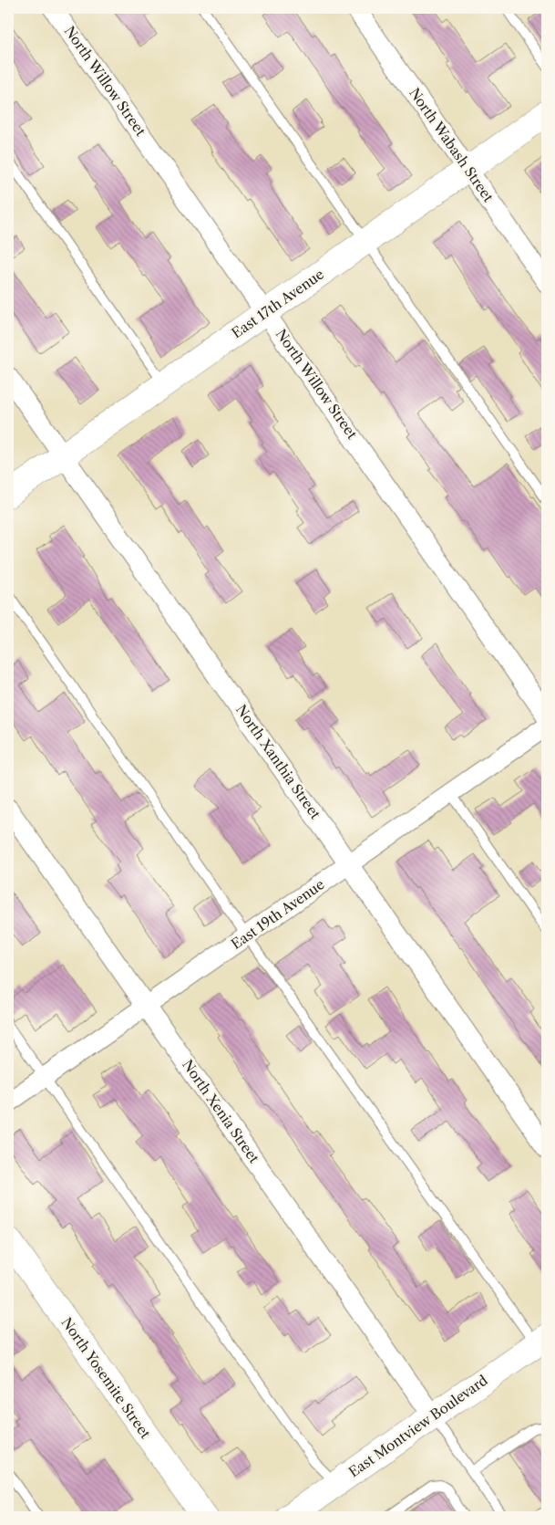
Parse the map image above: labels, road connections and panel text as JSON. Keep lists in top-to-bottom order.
{
  "streets": {
    "main road": ["East 17th Avenue", "North Yosemite Street", "East Montview Boulevard"],
    "street": [
      "North Willow Street",
      "North Wabash Street",
      "North Xanthia Street",
      "East 19th Avenue",
      "North Xenia Street"
    ]
  },
  "crossings": [
    ["North Willow Street", "East 17th Avenue"],
    ["North Wabash Street", "East 17th Avenue"],
    ["East 17th Avenue", "North Xanthia Street"],
    ["North Xanthia Street", "East 19th Avenue"],
    ["East 19th Avenue", "North Xenia Street"],
    ["North Xenia Street", "East Montview Boulevard"]
  ]
}
